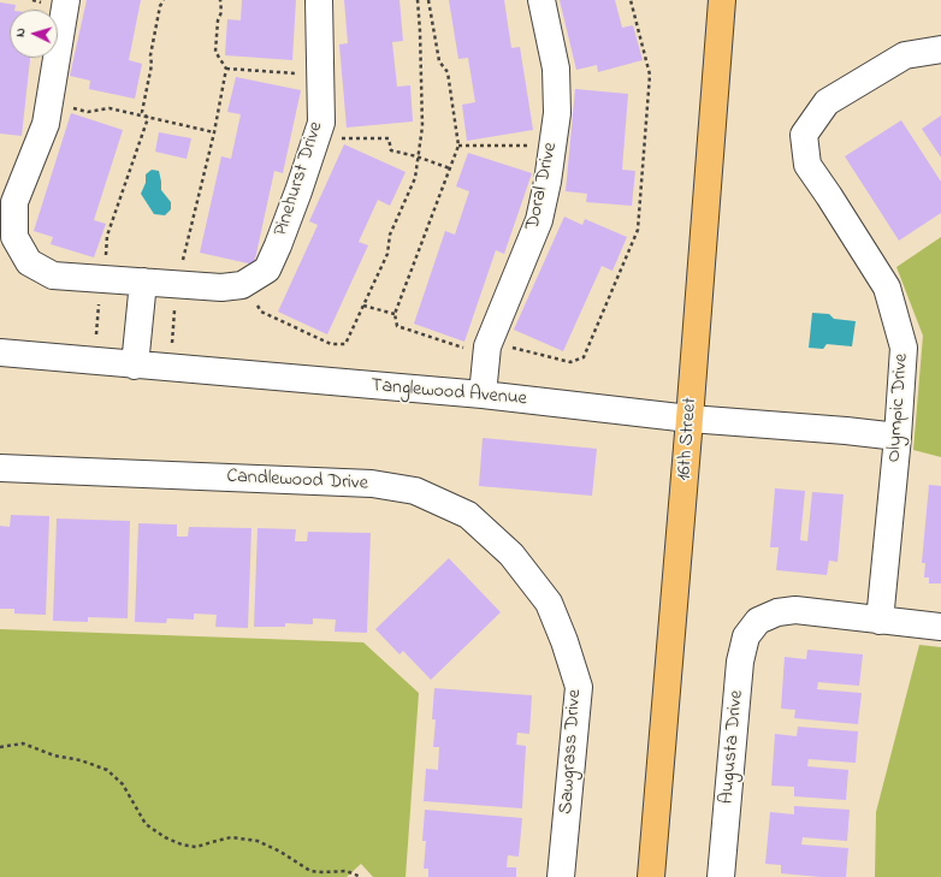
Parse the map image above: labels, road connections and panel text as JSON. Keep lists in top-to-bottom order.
{
  "streets": {
    "main road": ["16th Street"],
    "street": [
      "Pinehurst Drive",
      "Doral Drive",
      "Tanglewood Avenue",
      "Olympic Drive",
      "Candlewood Drive",
      "Augusta Drive",
      "Sawgrass Drive"
    ]
  },
  "crossings": [
    ["Doral Drive", "Tanglewood Avenue"],
    ["Tanglewood Avenue", "Olympic Drive"],
    ["Tanglewood Avenue", "16th Street"],
    ["Olympic Drive", "Augusta Drive"],
    ["Candlewood Drive", "Sawgrass Drive"]
  ],
  "north": "left"
}
